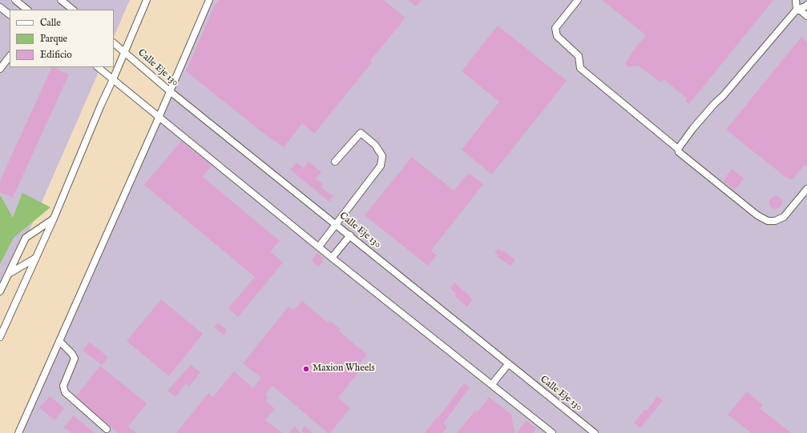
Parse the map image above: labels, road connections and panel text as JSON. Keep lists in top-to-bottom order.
{
  "streets": {
    "street": ["Calle Eje 130"]
  },
  "places": ["Maxion Wheels"],
  "legend": ["Calle", "Parque", "Edificio"]
}
